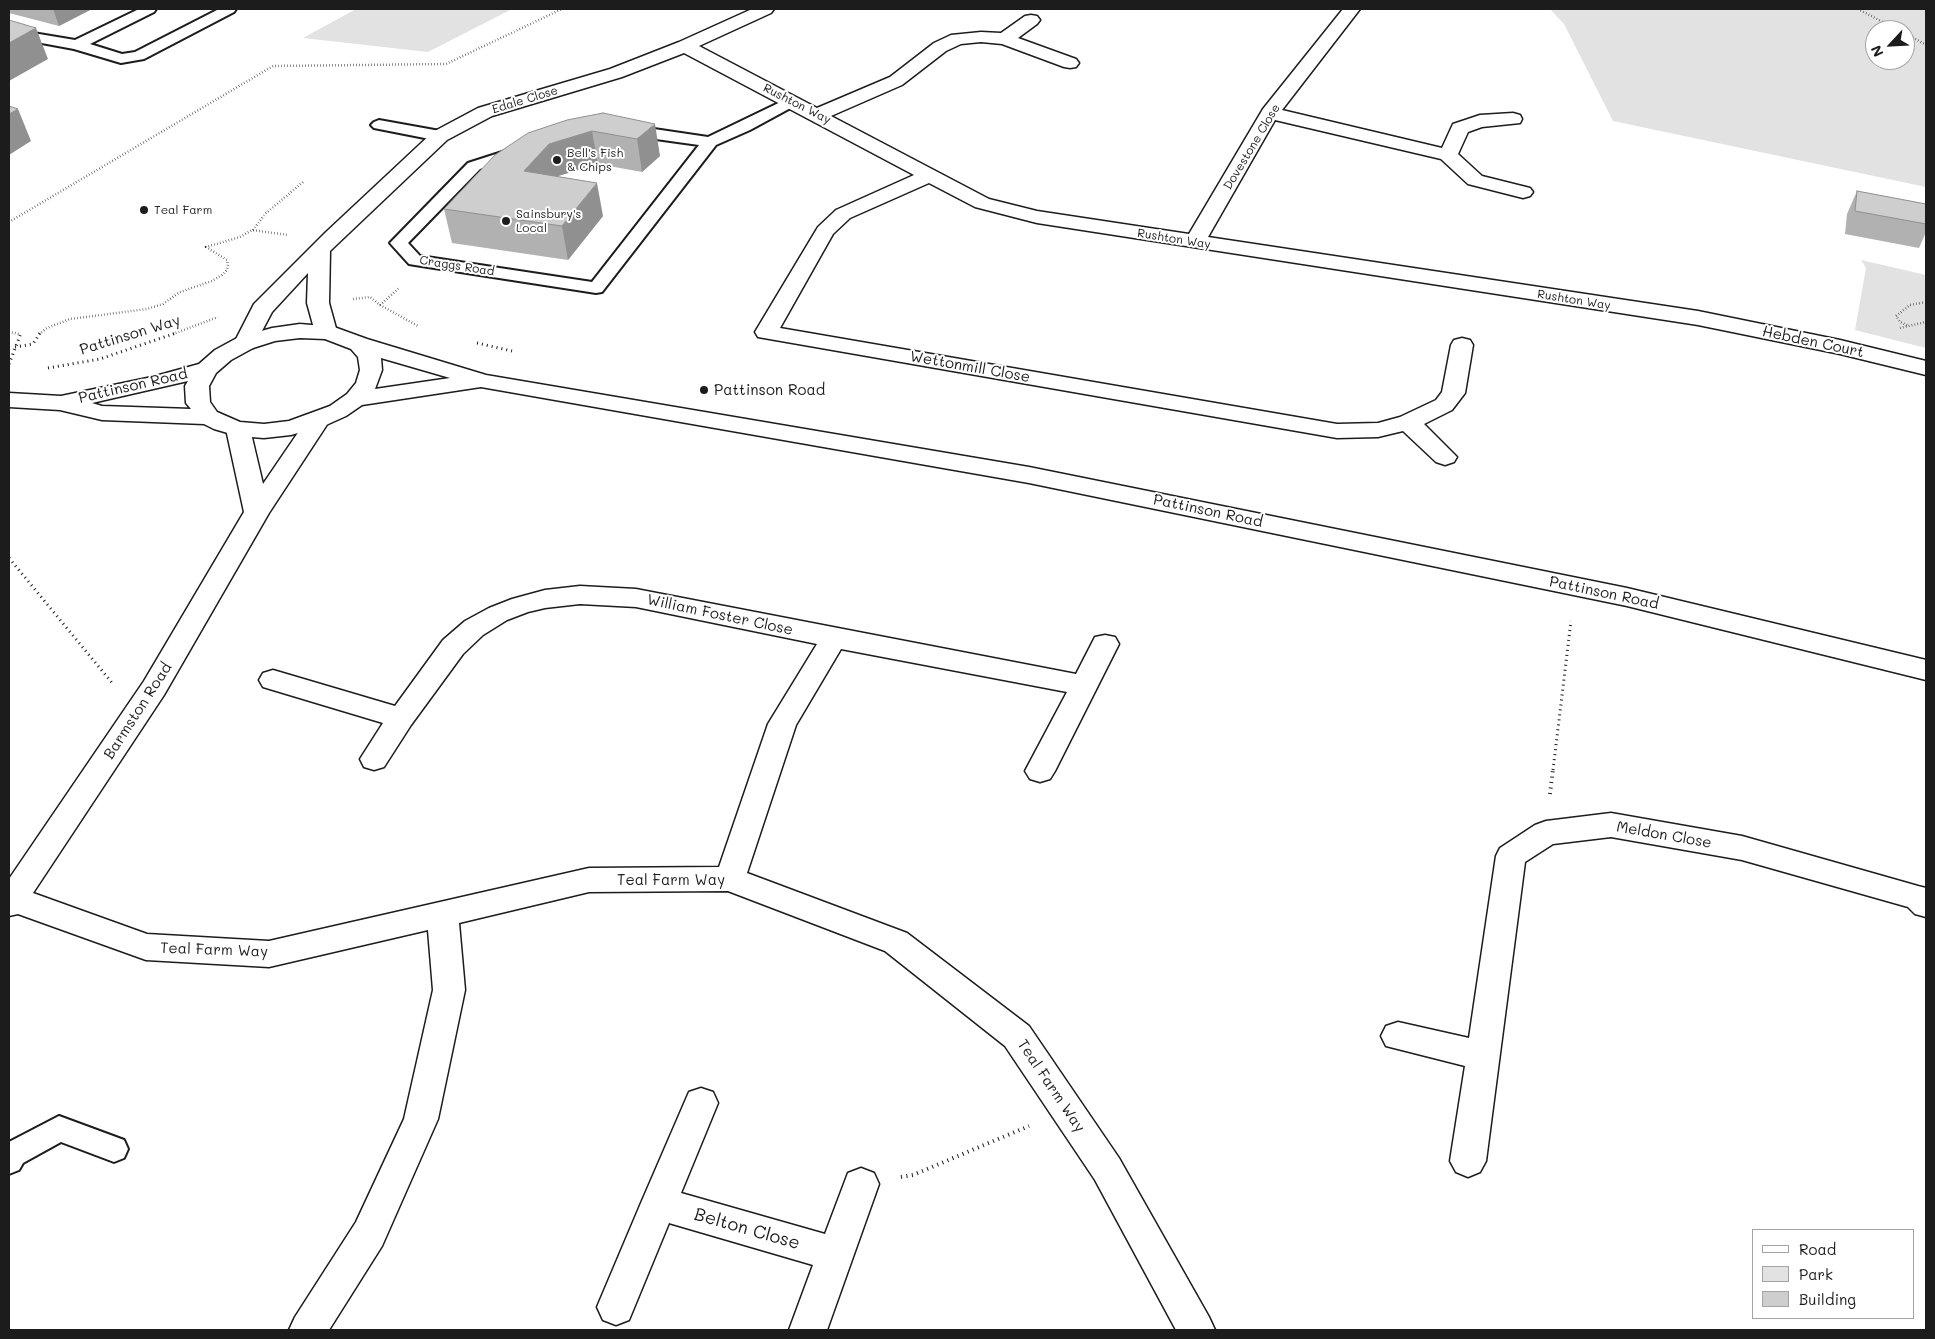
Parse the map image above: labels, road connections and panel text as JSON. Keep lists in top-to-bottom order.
{
  "streets": {
    "street": [
      "Edale Close",
      "Rushton Way",
      "Dovestone Close",
      "Hebden Court",
      "Wettonmill Close",
      "Pattinson Road",
      "William Foster Close",
      "Barmston Road",
      "Meldon Close",
      "Teal Farm Way",
      "Belton Close"
    ],
    "lane": ["Craggs Road"],
    "path": ["Pattinson Way"]
  },
  "crossings": [
    ["Edale Close", "Rushton Way"],
    ["Edale Close", "Pattinson Road"],
    ["Rushton Way", "Dovestone Close"],
    ["Rushton Way", "Craggs Road"],
    ["Rushton Way", "Hebden Court"],
    ["Rushton Way", "Wettonmill Close"],
    ["Barmston Road", "Teal Farm Way"]
  ],
  "places": [
    "Bell's Fish & Chips",
    "Teal Farm",
    "Sainsbury's Local",
    "Pattinson Road"
  ],
  "legend": ["Road", "Park", "Building"],
  "north": "bottom left"
}
